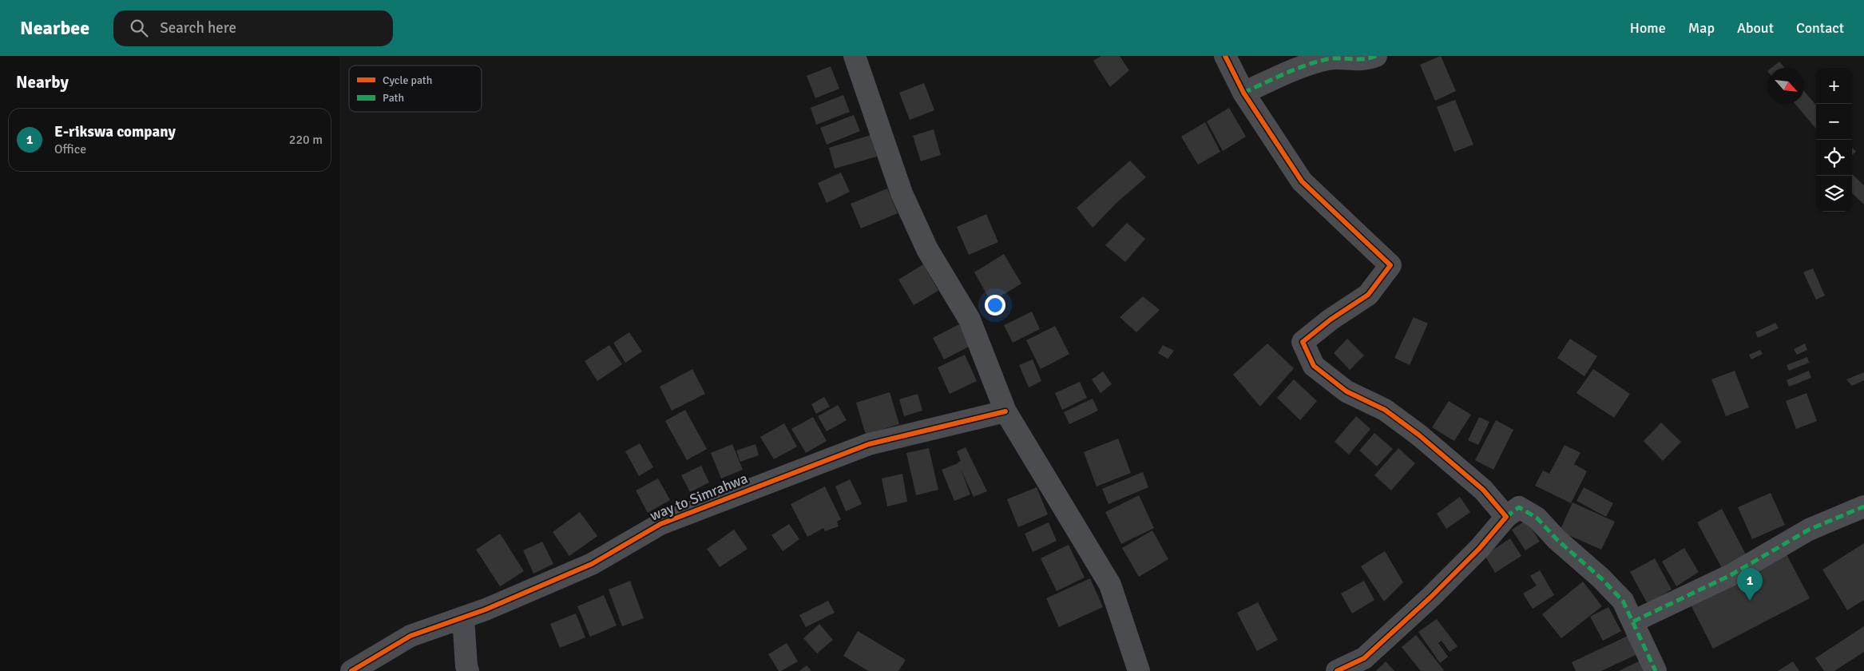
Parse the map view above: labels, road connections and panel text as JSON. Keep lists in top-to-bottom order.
{
  "streets": {
    "street": ["way to Simrahwa"]
  },
  "legend": ["Cycle path", "Path"],
  "north": "bottom right",
  "page": {
    "header": "Nearbee",
    "search": "Search here",
    "nav": [
      "Home",
      "Map",
      "About",
      "Contact"
    ],
    "heading": "Nearby",
    "map_buttons": ["+", "−"],
    "list": [
      {
        "mark": "1",
        "name": "E-rikswa company",
        "note": "Office",
        "value": "220 m"
      }
    ],
    "pins": "1"
  }
}
